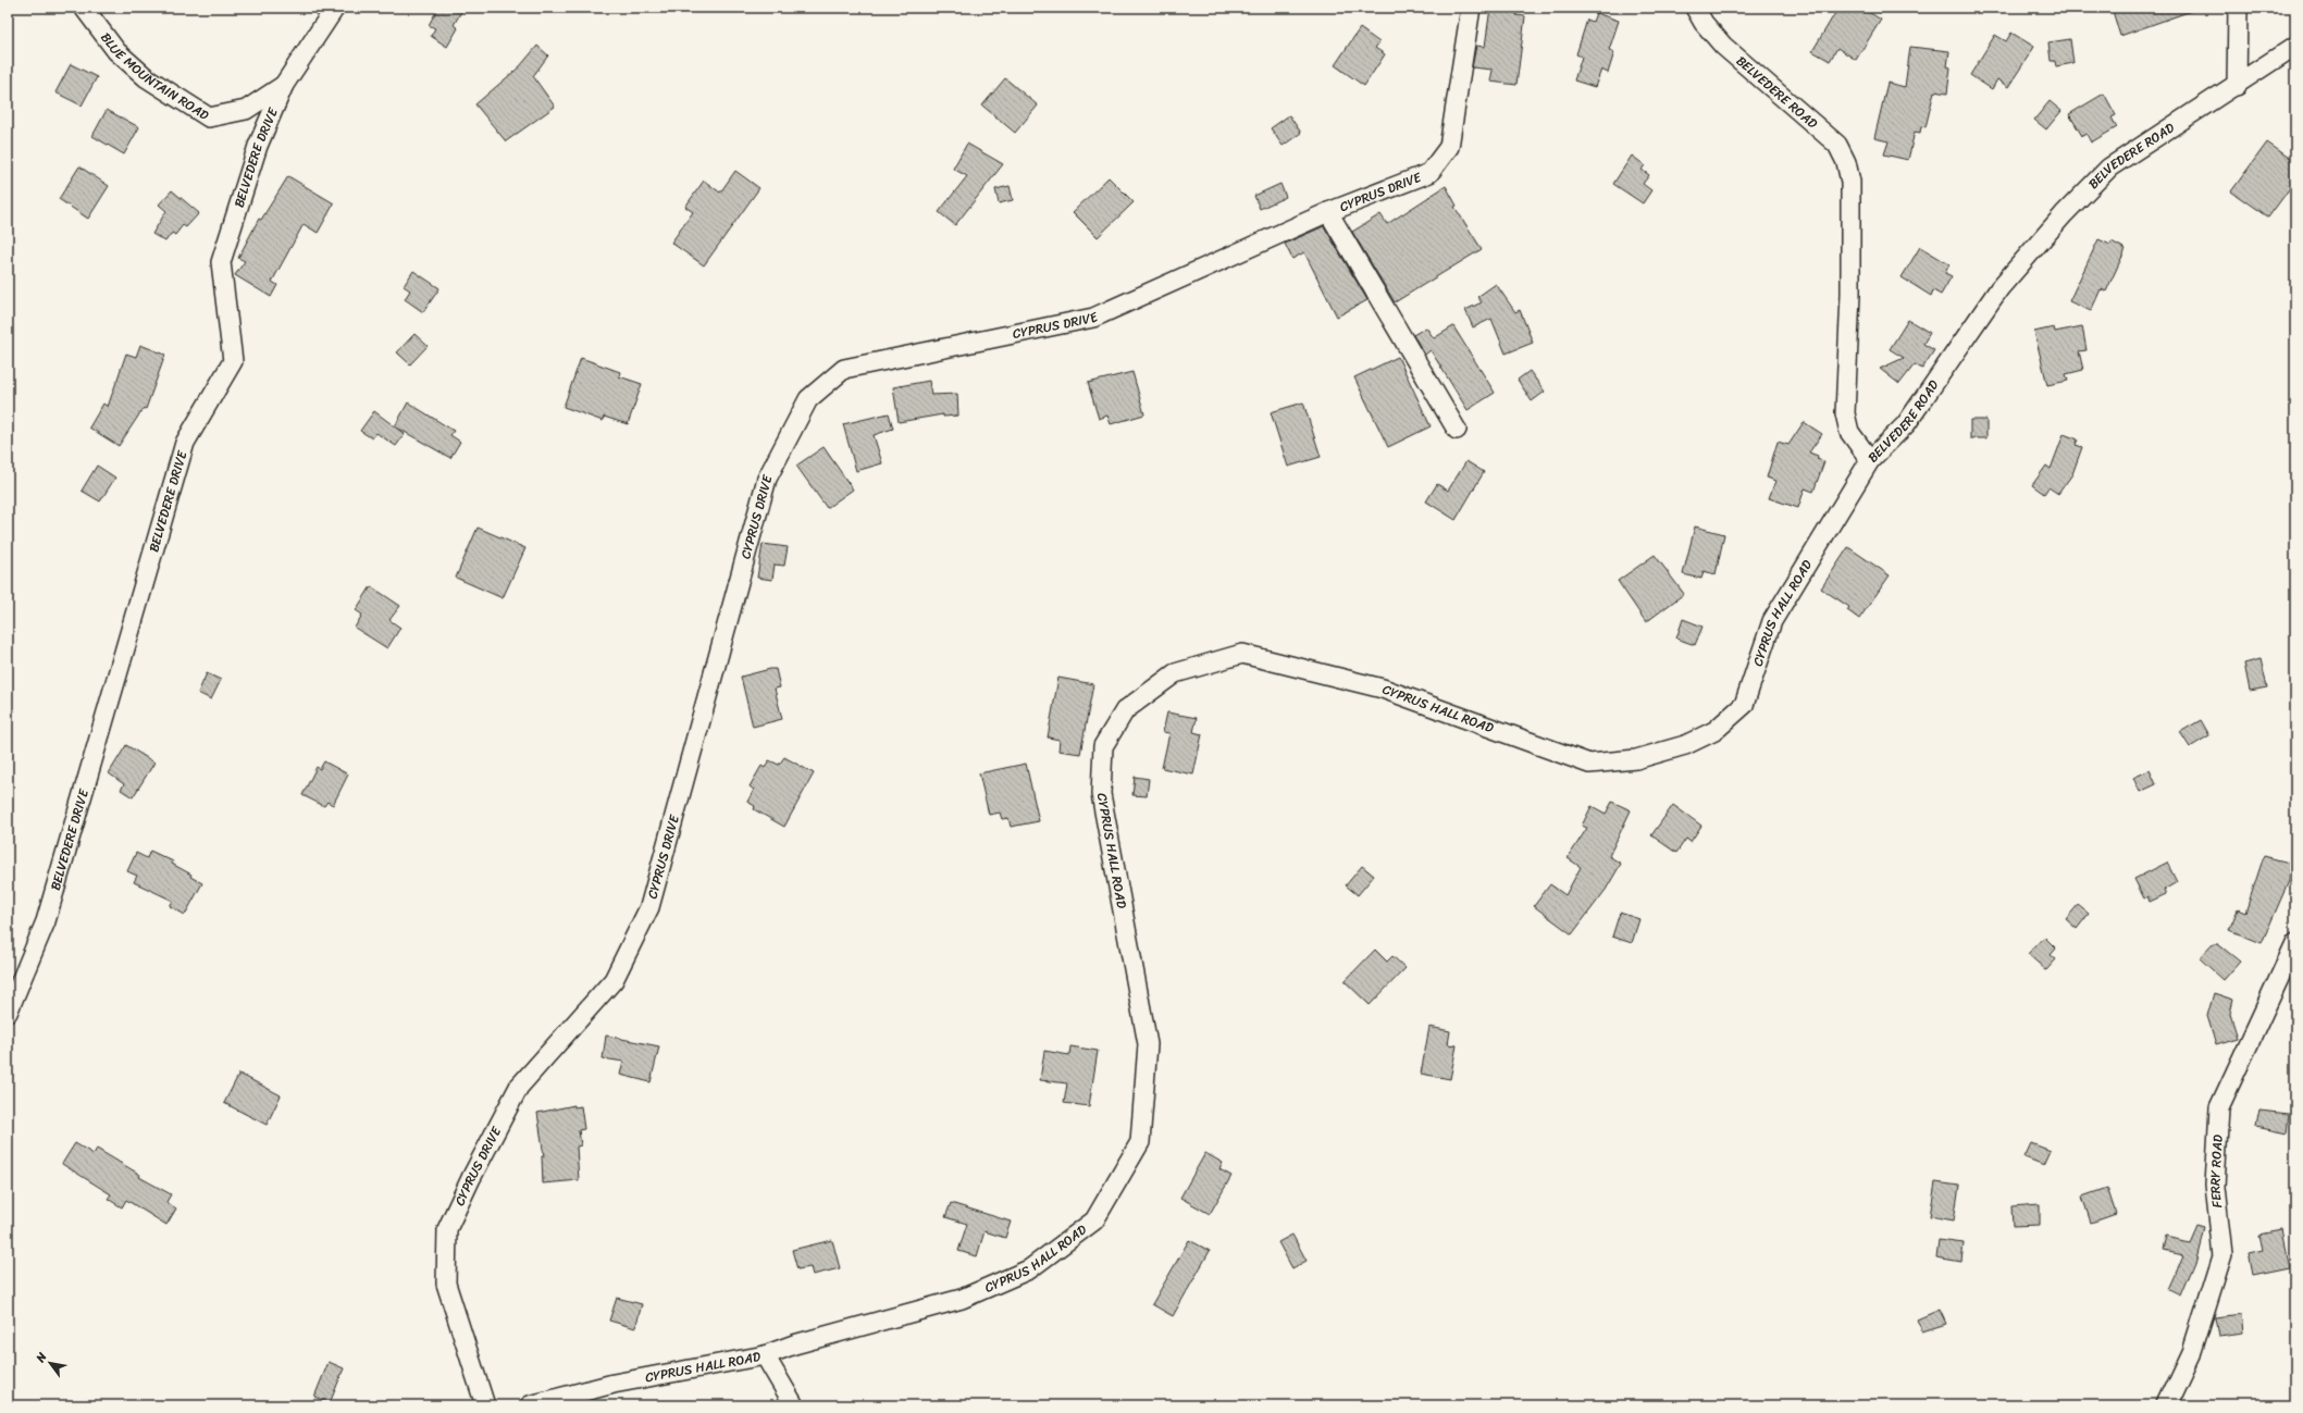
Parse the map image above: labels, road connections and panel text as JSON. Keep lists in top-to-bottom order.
{
  "streets": {
    "street": [
      "BLUE MOUNTAIN ROAD",
      "BELVEDERE ROAD",
      "BELVEDERE DRIVE",
      "CYPRUS DRIVE",
      "CYPRUS HALL ROAD",
      "FERRY ROAD"
    ]
  },
  "crossings": [
    ["BLUE MOUNTAIN ROAD", "BELVEDERE DRIVE"],
    ["BELVEDERE ROAD", "CYPRUS HALL ROAD"]
  ],
  "north": "top left"
}
